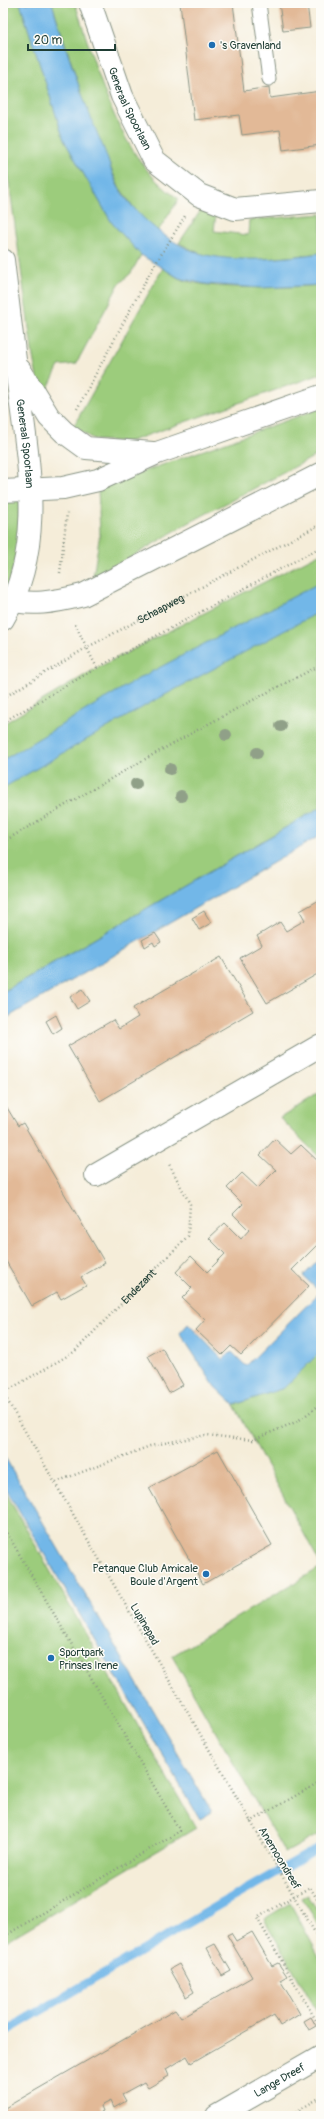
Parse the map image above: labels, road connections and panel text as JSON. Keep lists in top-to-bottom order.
{
  "streets": {
    "street": ["Generaal Spoorlaan", "Lange Dreef"],
    "path": [
      "Schaapweg",
      "Endezant",
      "Lupinepad",
      "Anemoondreef"
    ]
  },
  "crossings": [
    ["Endezant", "Lupinepad"],
    ["Lupinepad", "Anemoondreef"]
  ],
  "places": ["'s Gravenland", "Petanque Club Amicale Boule d'Argent", "Sportpark Prinses Irene"],
  "scale_bar": "20 m"
}
